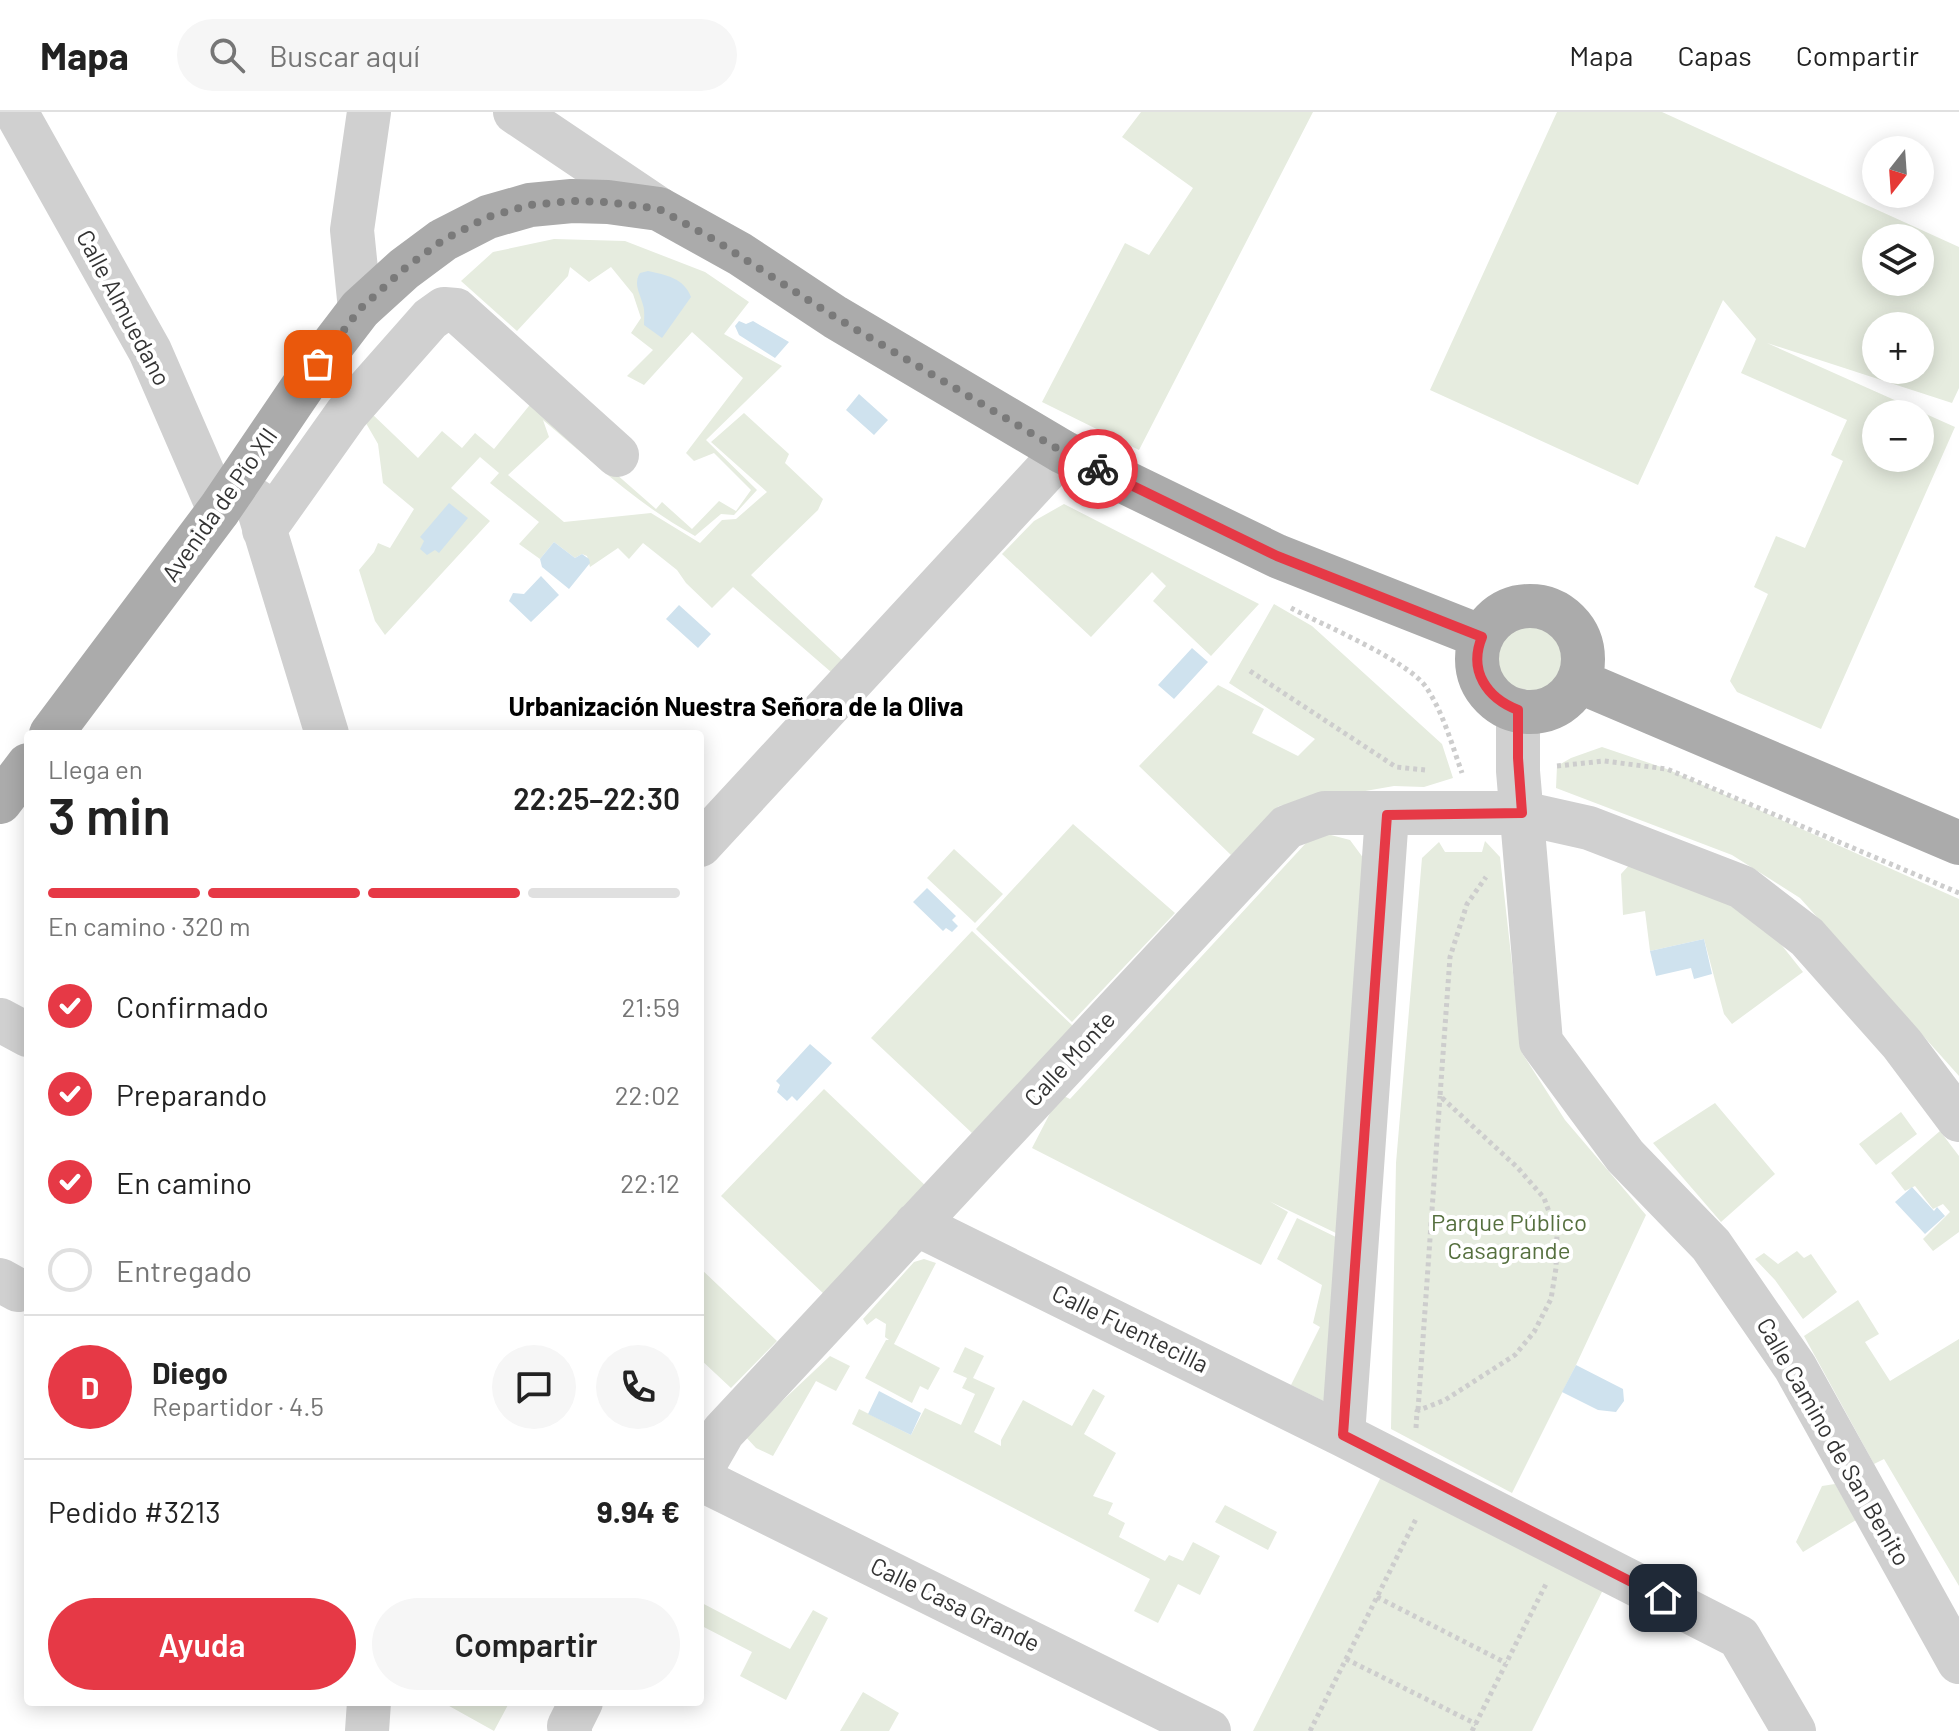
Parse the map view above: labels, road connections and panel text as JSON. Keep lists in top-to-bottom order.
{
  "streets": {
    "main road": ["Avenida de Pío XII"],
    "street": [
      "Calle Almuedano",
      "Calle Monte",
      "Calle Fuentecilla",
      "Calle Camino de San Benito",
      "Calle Casa Grande"
    ]
  },
  "crossings": [
    ["Calle Almuedano", "Avenida de Pío XII"],
    ["Calle Monte", "Calle Fuentecilla"],
    ["Calle Monte", "Calle Camino de San Benito"]
  ],
  "districts": ["Urbanización Nuestra Señora de la Oliva"],
  "parks": ["Parque Público Casagrande"],
  "north": "bottom",
  "page": {
    "header": "Mapa",
    "search": "Buscar aquí",
    "nav": ["Mapa", "Capas", "Compartir"],
    "map_buttons": ["+", "−"],
    "heading": ["3 min", "Llega en", "22:25–22:30"],
    "panel": [
      "Diego",
      "Repartidor · 4.5",
      "Pedido #3213",
      "9.94 €"
    ],
    "bar": "En camino · 320 m",
    "list": [
      ["Confirmado", "21:59"],
      ["Preparando", "22:02"],
      ["En camino", "22:12"],
      "Entregado"
    ],
    "round": "D",
    "buttons": ["Ayuda", "Compartir"]
  }
}
